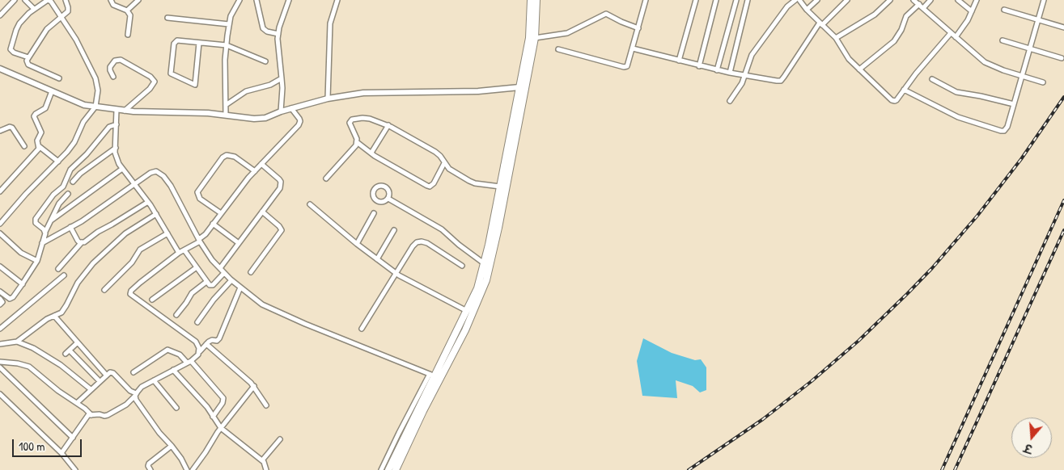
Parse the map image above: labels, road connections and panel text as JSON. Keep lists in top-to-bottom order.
{
  "scale_bar": "100 m",
  "north": "bottom"
}
